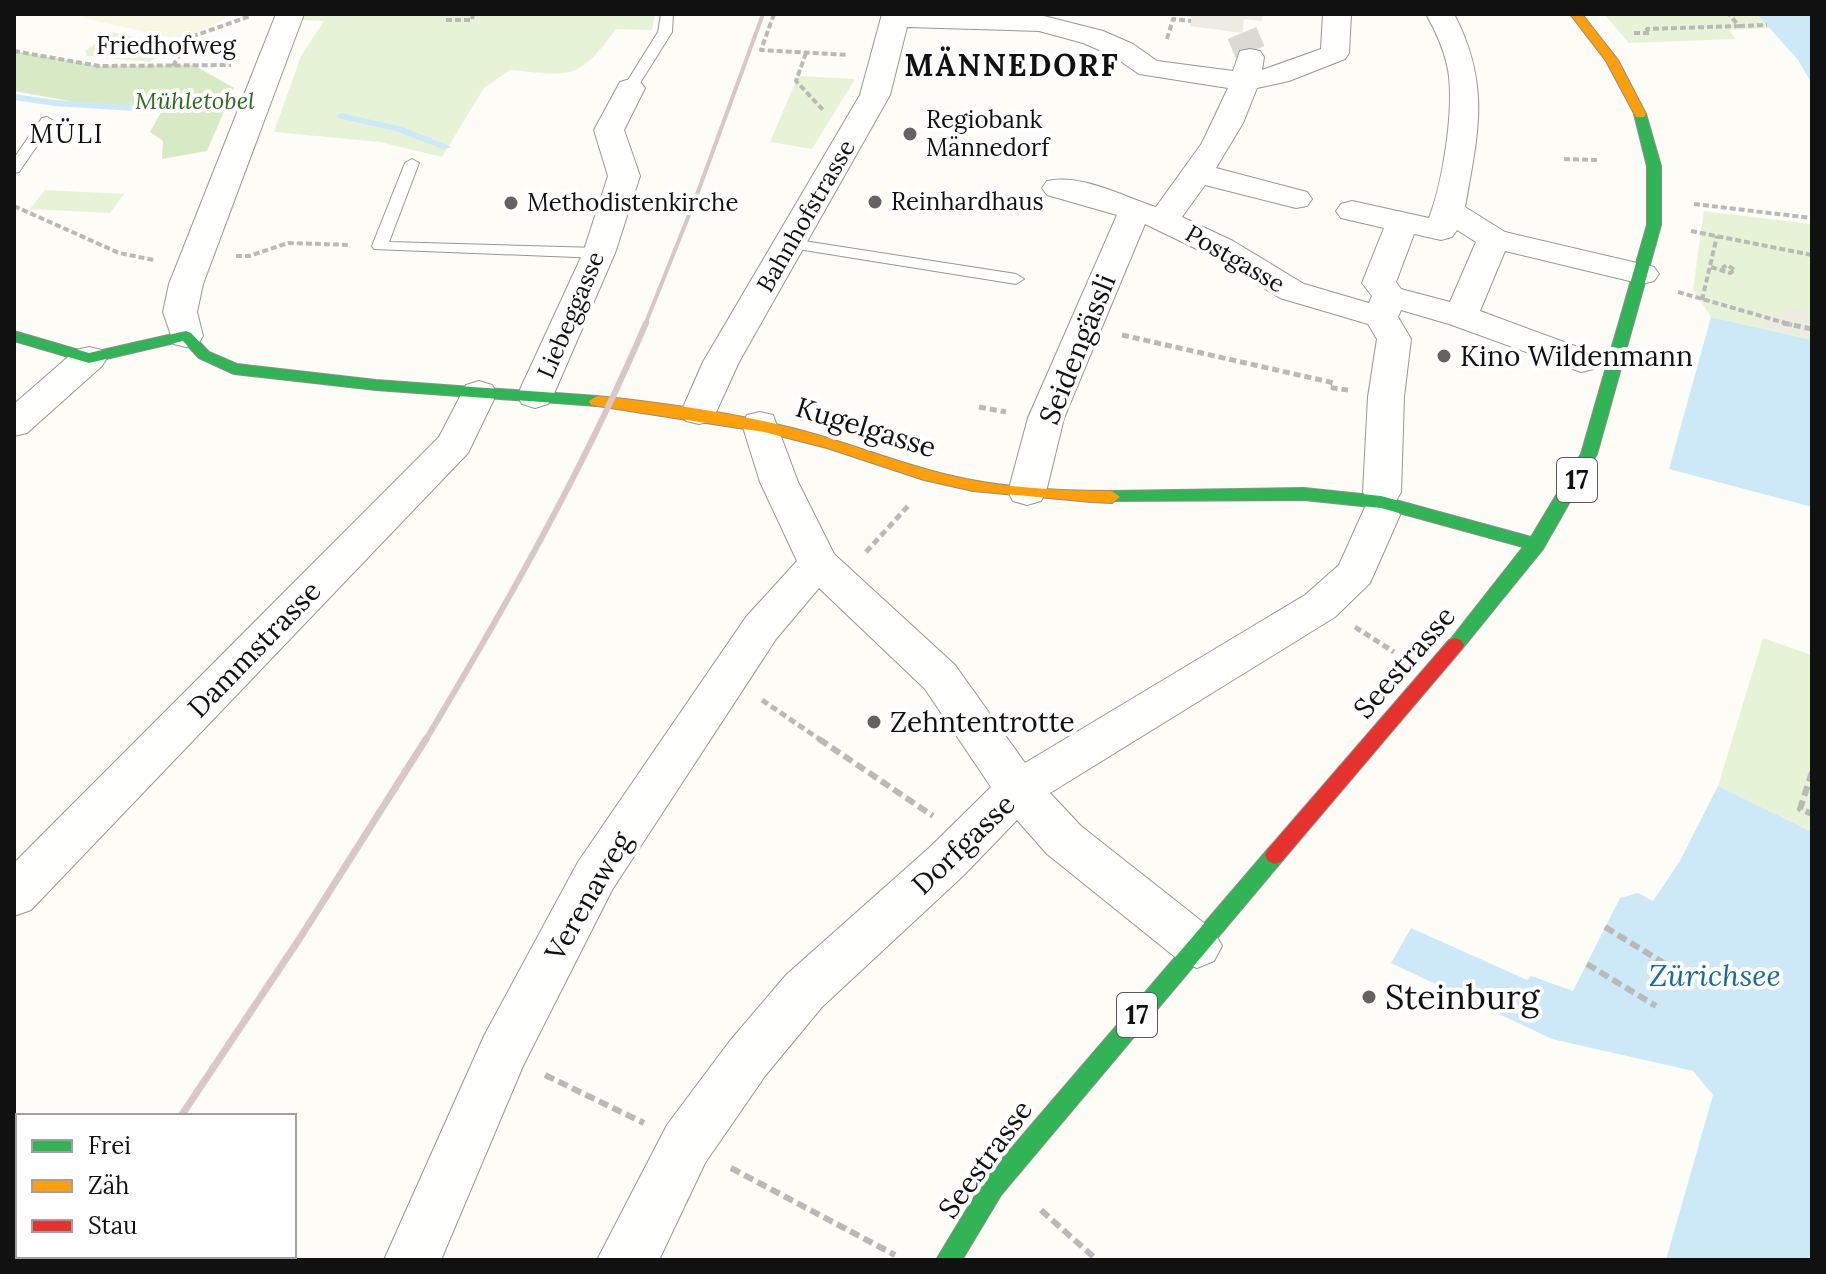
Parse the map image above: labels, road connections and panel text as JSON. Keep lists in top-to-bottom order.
{
  "streets": {
    "main road": ["Kugelgasse", "17", "Seestrasse"],
    "street": [
      "Bahnhofstrasse",
      "Postgasse",
      "Liebeggasse",
      "Seidengässli",
      "Dammstrasse",
      "Dorfgasse",
      "Verenaweg"
    ],
    "path": ["Friedhofweg"]
  },
  "crossings": [
    ["Bahnhofstrasse", "Kugelgasse"],
    ["Postgasse", "Seidengässli"],
    ["Postgasse", "Dorfgasse"],
    ["Liebeggasse", "Kugelgasse"],
    ["Seidengässli", "Kugelgasse"],
    ["Kugelgasse", "Dammstrasse"],
    ["Kugelgasse", "Seestrasse"]
  ],
  "districts": ["MÄNNEDORF", "MÜLI"],
  "water": ["Zürichsee"],
  "parks": ["Mühletobel"],
  "places": [
    "Regiobank Männedorf",
    "Reinhardhaus",
    "Methodistenkirche",
    "Kino Wildenmann",
    "Zehntentrotte",
    "Steinburg"
  ],
  "legend": ["Frei", "Zäh", "Stau"]
}
